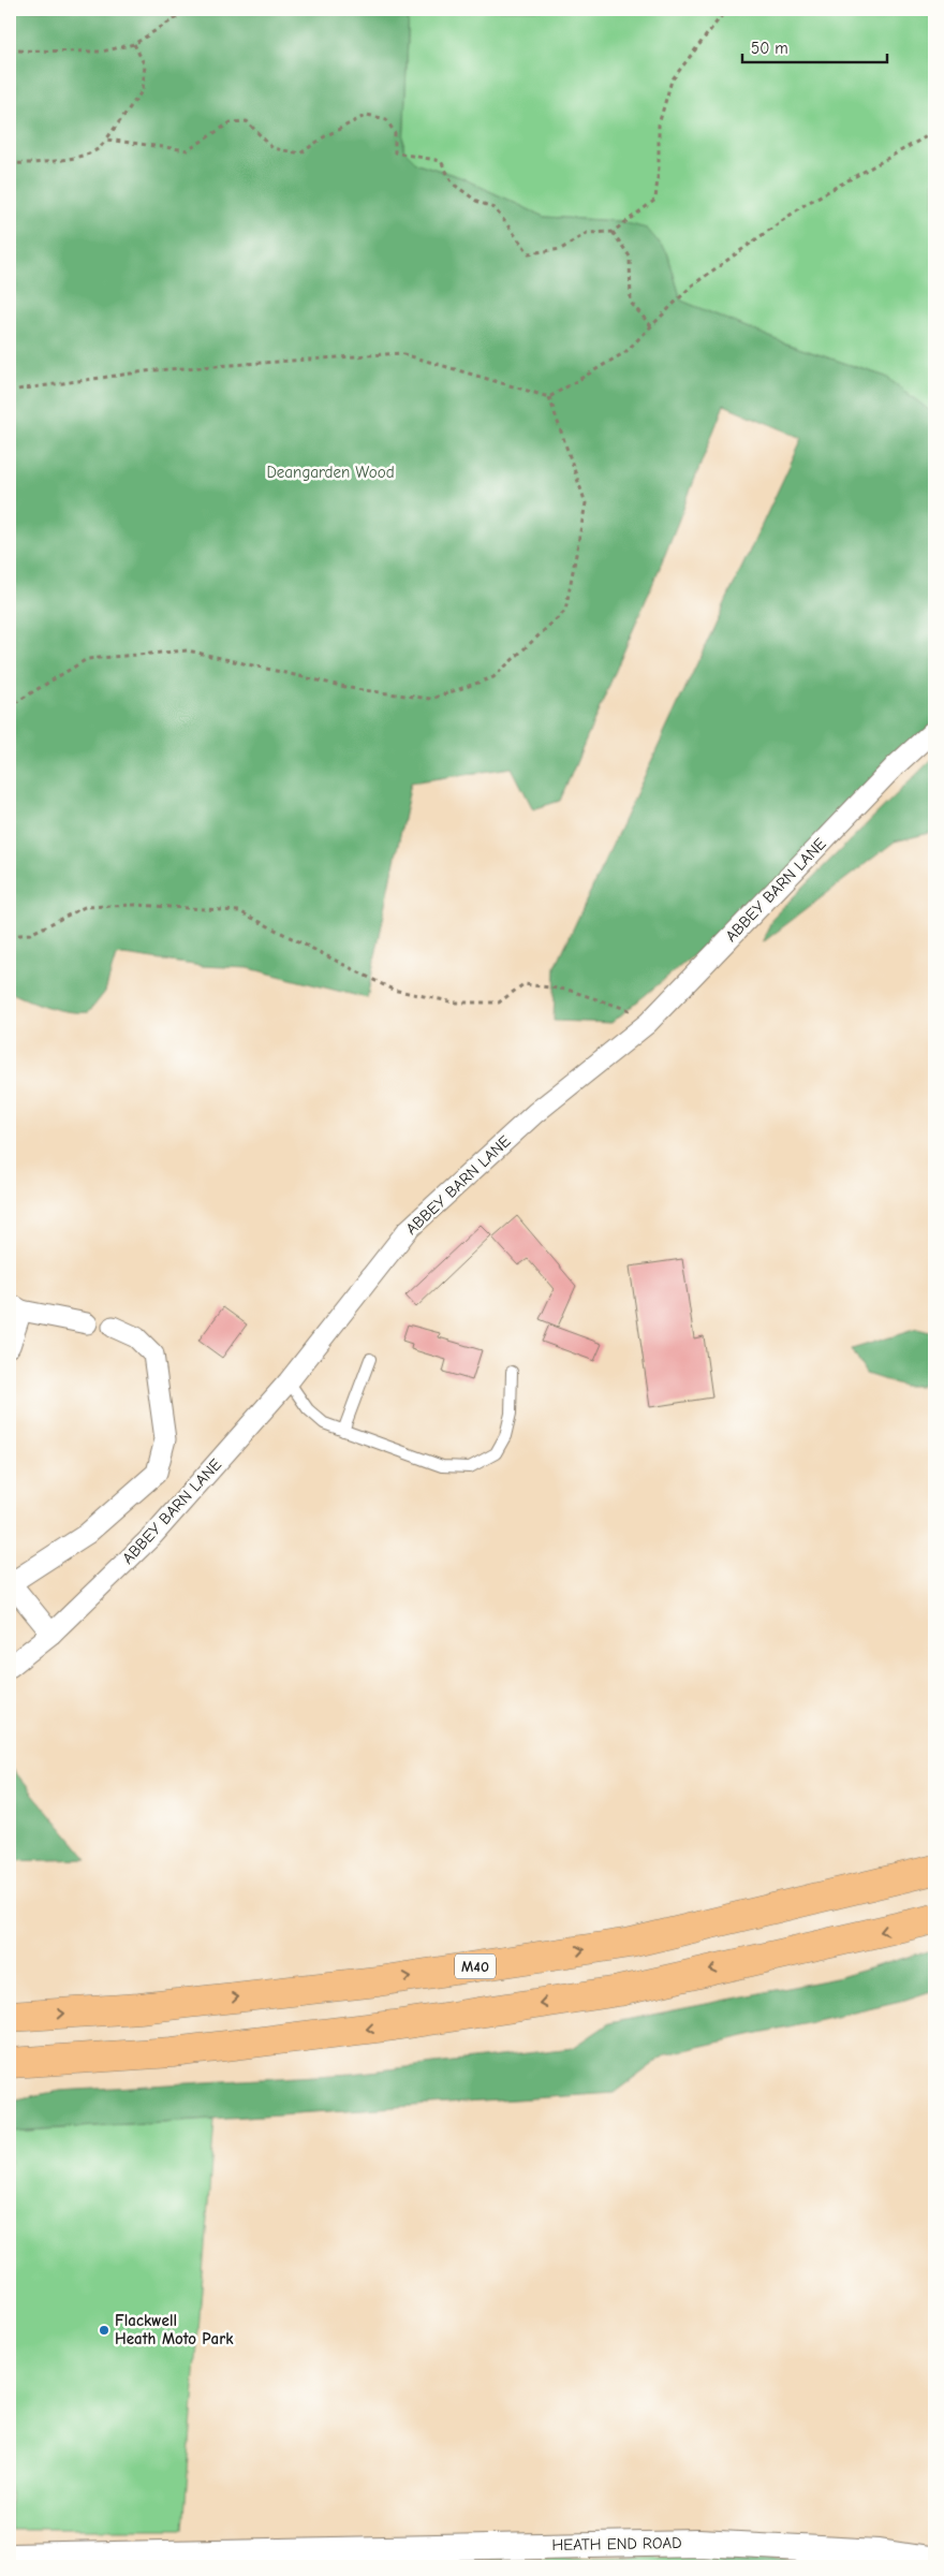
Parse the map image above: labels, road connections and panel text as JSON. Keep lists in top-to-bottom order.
{
  "streets": {
    "highway": ["M40"],
    "street": ["ABBEY BARN LANE", "HEATH END ROAD"]
  },
  "parks": ["Deangarden Wood"],
  "places": ["Flackwell Heath Moto Park"],
  "scale_bar": "50 m"
}
